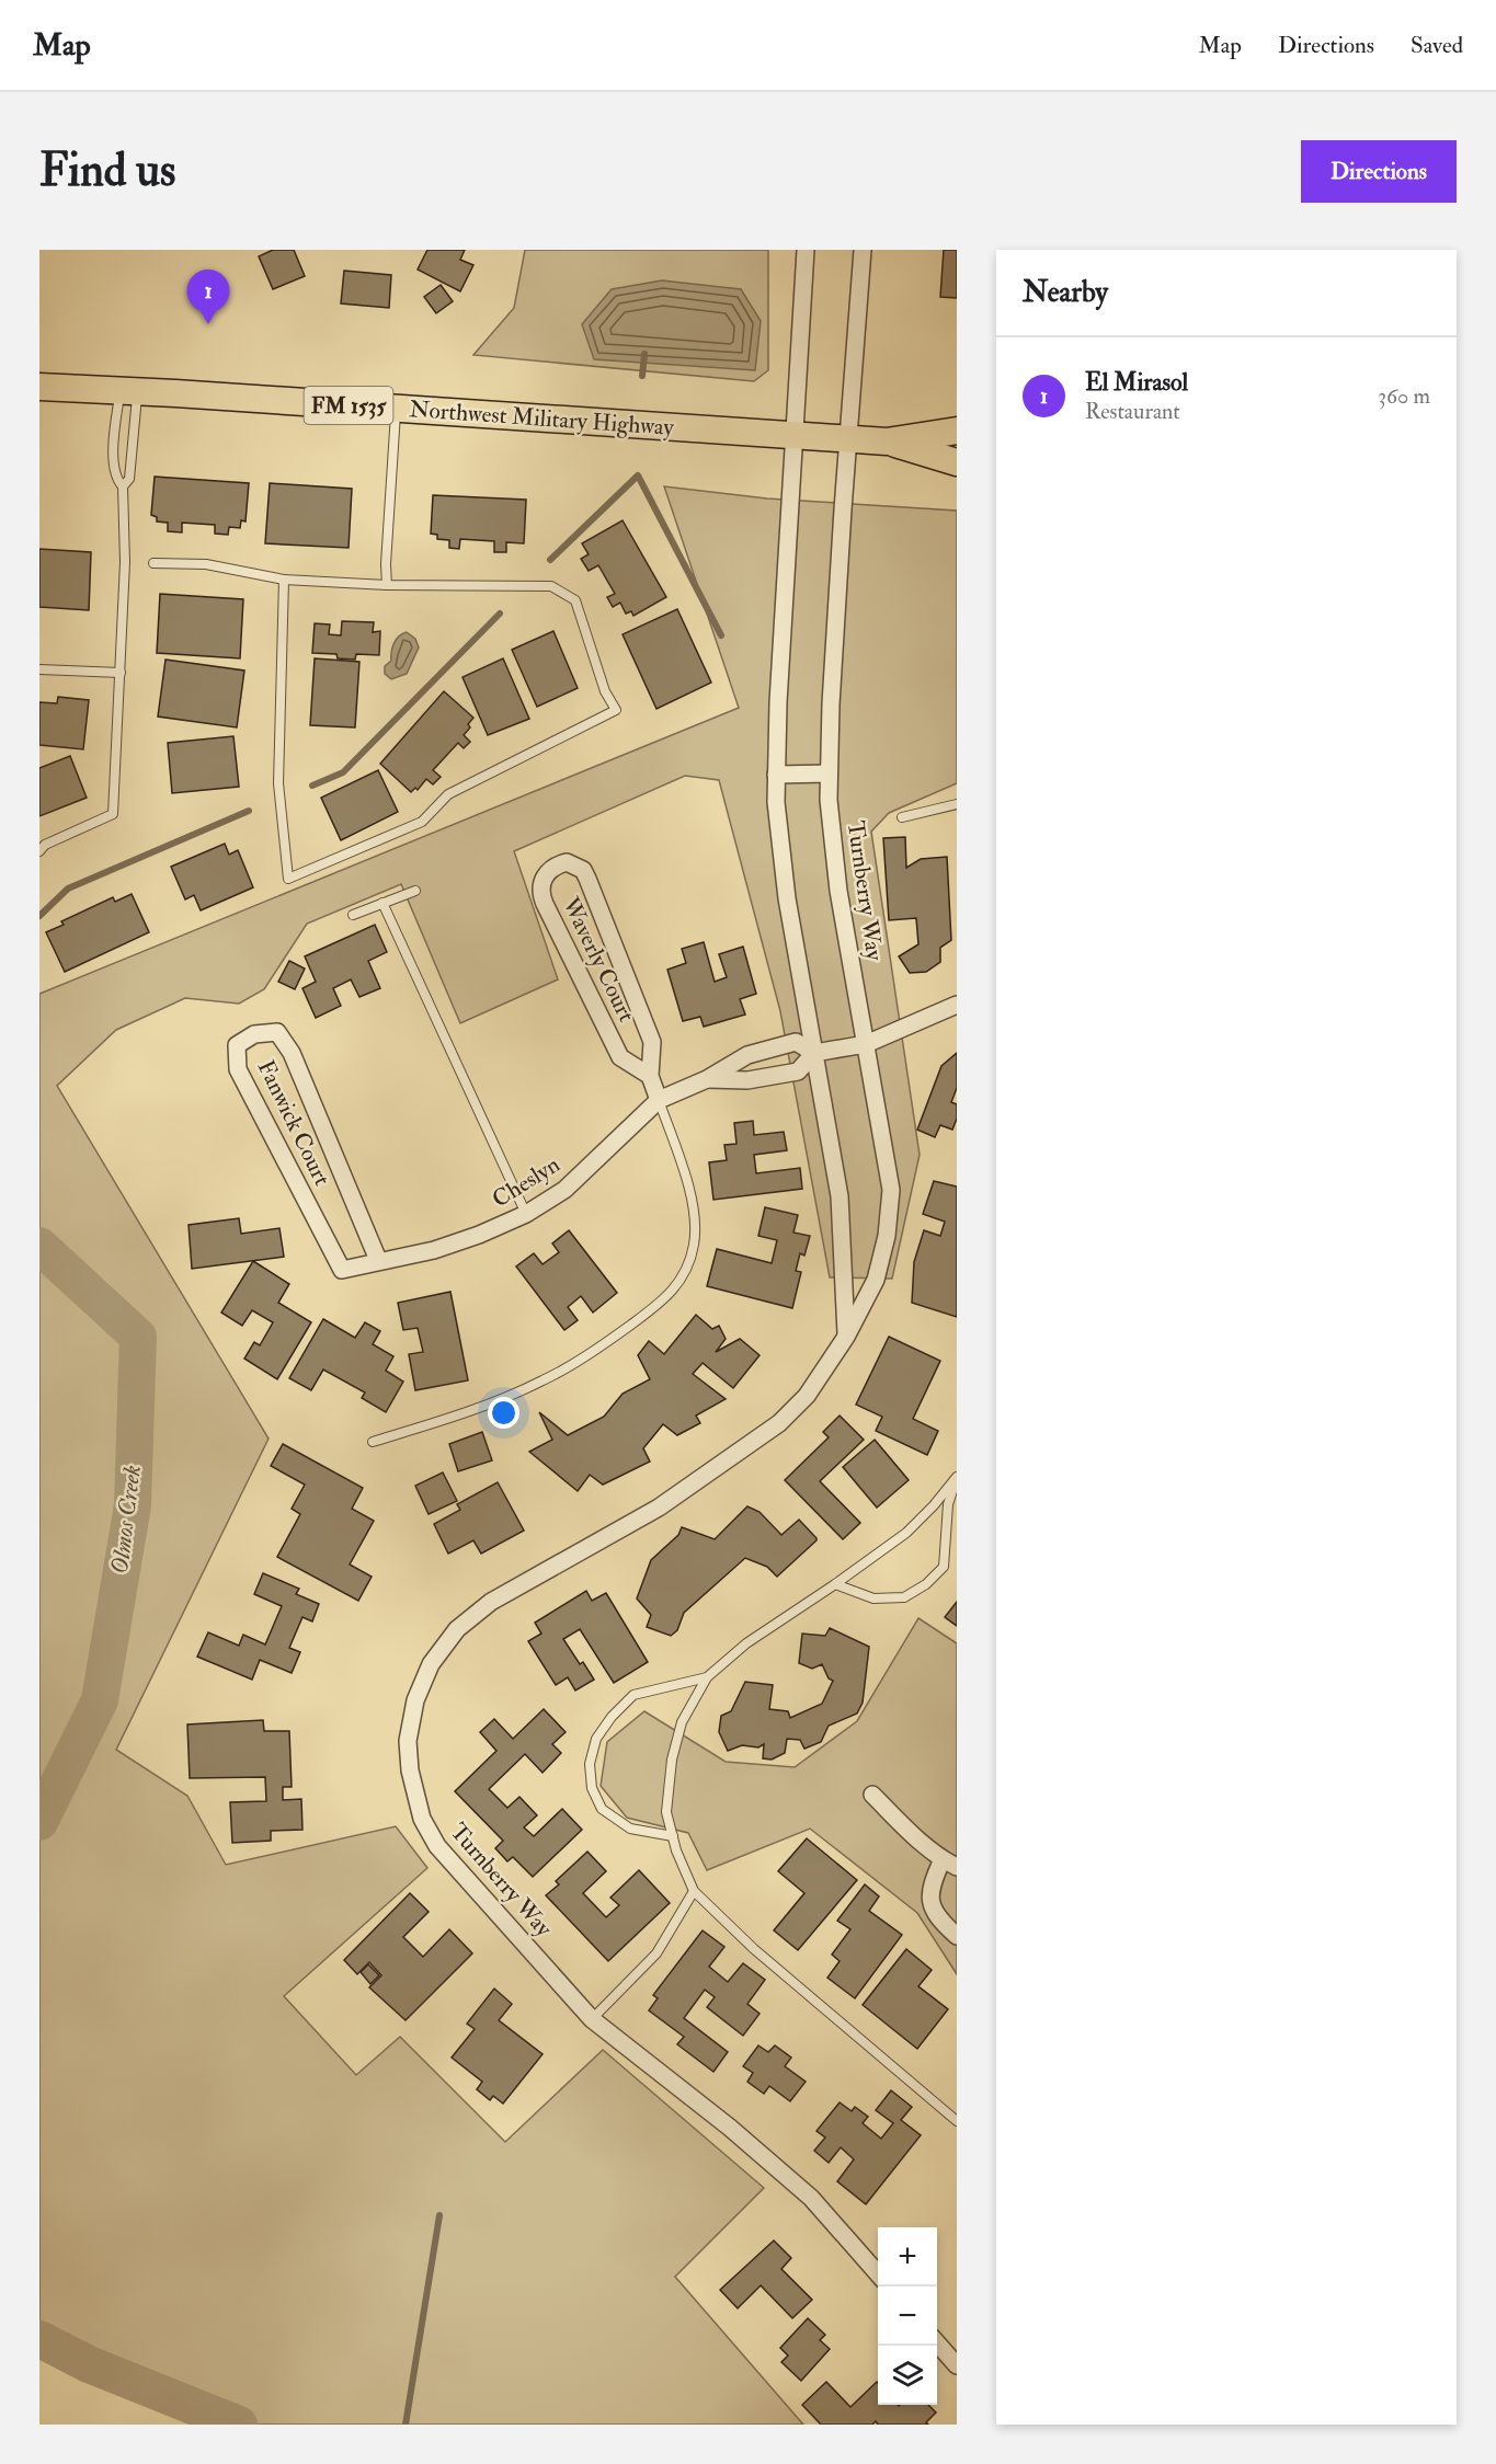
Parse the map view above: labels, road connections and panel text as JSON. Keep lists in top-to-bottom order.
{
  "streets": {
    "main road": ["FM 1535", "Northwest Military Highway"],
    "street": [
      "Turnberry Way",
      "Waverly Court",
      "Fanwick Court",
      "Cheslyn"
    ]
  },
  "crossings": [
    ["Northwest Military Highway", "Turnberry Way"],
    ["Waverly Court", "Cheslyn"],
    ["Fanwick Court", "Cheslyn"]
  ],
  "water": ["Olmos Creek"],
  "page": {
    "header": "Map",
    "nav": ["Map", "Directions", "Saved"],
    "buttons": "Directions",
    "title": "Find us",
    "heading": "Nearby",
    "pins": "1",
    "list": [
      {
        "mark": "1",
        "name": "El Mirasol",
        "note": "Restaurant",
        "value": "360 m"
      }
    ],
    "map_buttons": ["+", "−"]
  }
}
